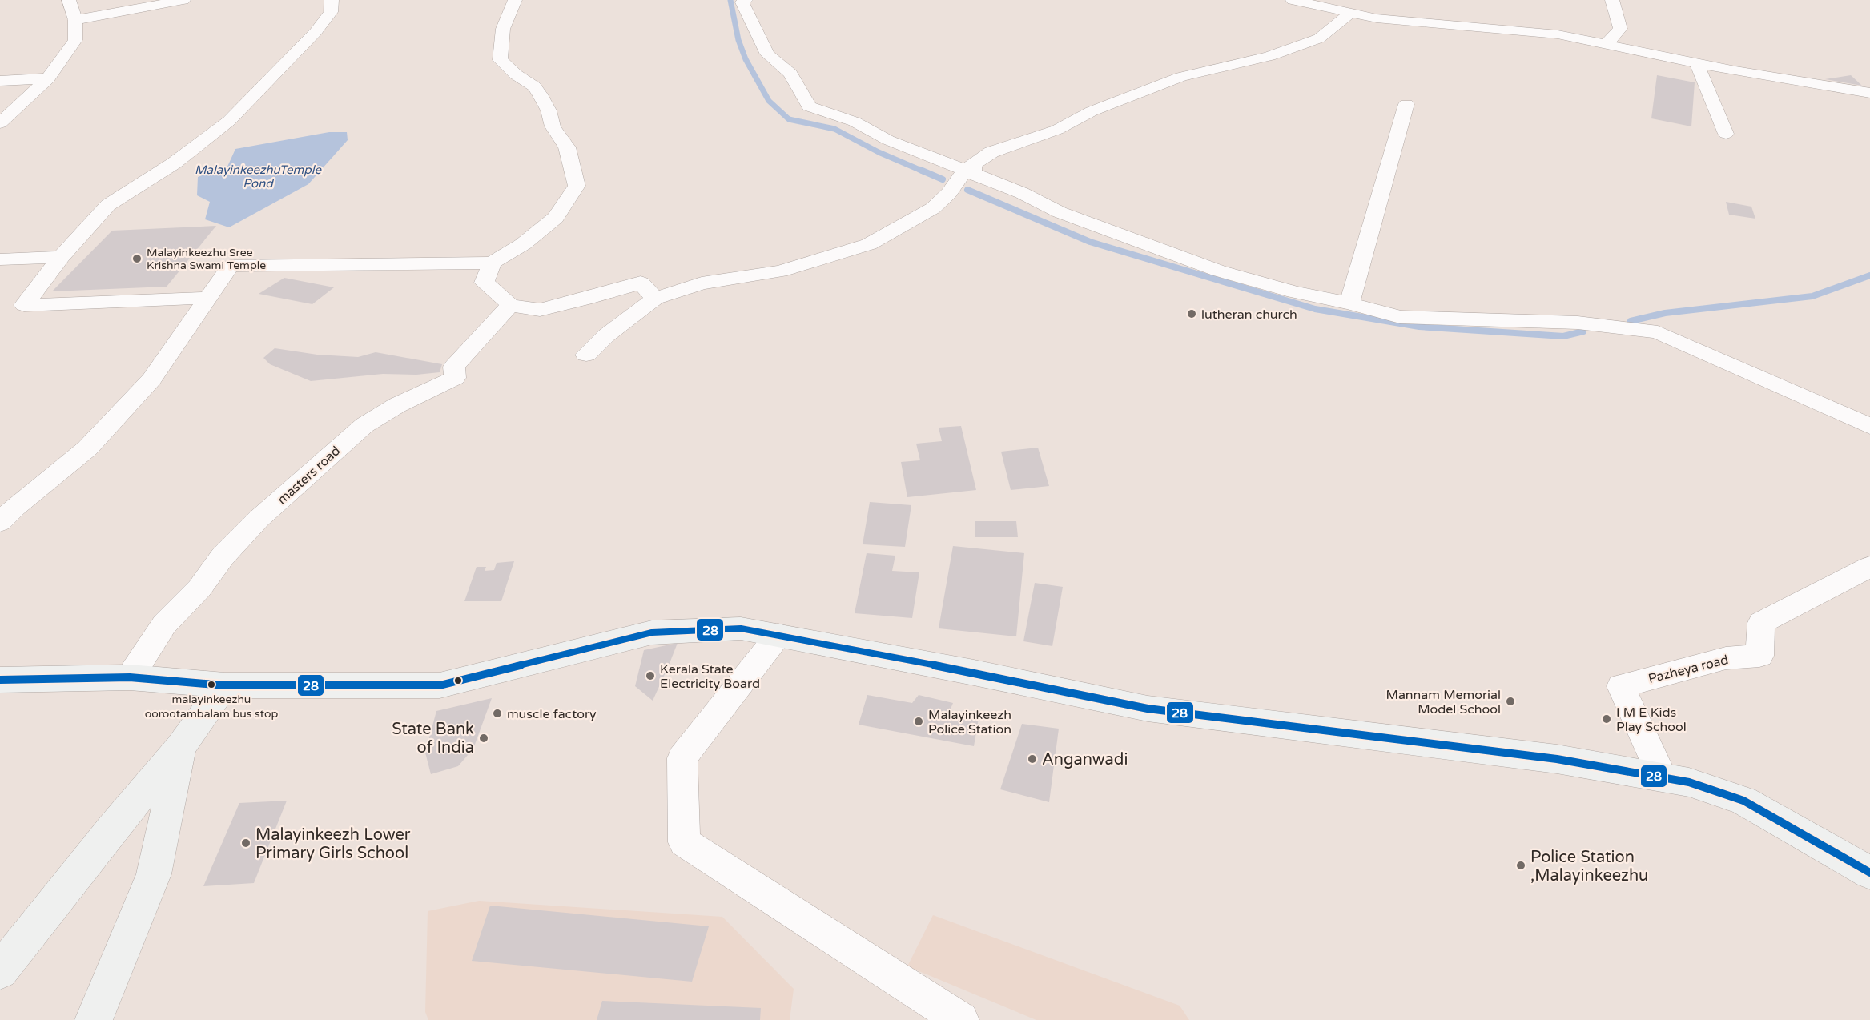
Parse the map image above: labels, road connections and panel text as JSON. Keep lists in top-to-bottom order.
{
  "streets": {
    "street": ["masters road", "Pazheya road"]
  },
  "water": ["MalayinkeezhuTemple Pond"],
  "places": [
    "Malayinkeezhu Sree Krishna Swami Temple",
    "lutheran church",
    "Kerala State Electricity Board",
    "malayinkeezhu oorootambalam bus stop",
    "Mannam Memorial Model School",
    "muscle factory",
    "I M E Kids Play School",
    "Malayinkeezh Police Station",
    "State Bank of India",
    "Anganwadi",
    "Malayinkeezh Lower Primary Girls School",
    "Police Station ,Malayinkeezhu"
  ],
  "lines": ["transit line 28"]
}
